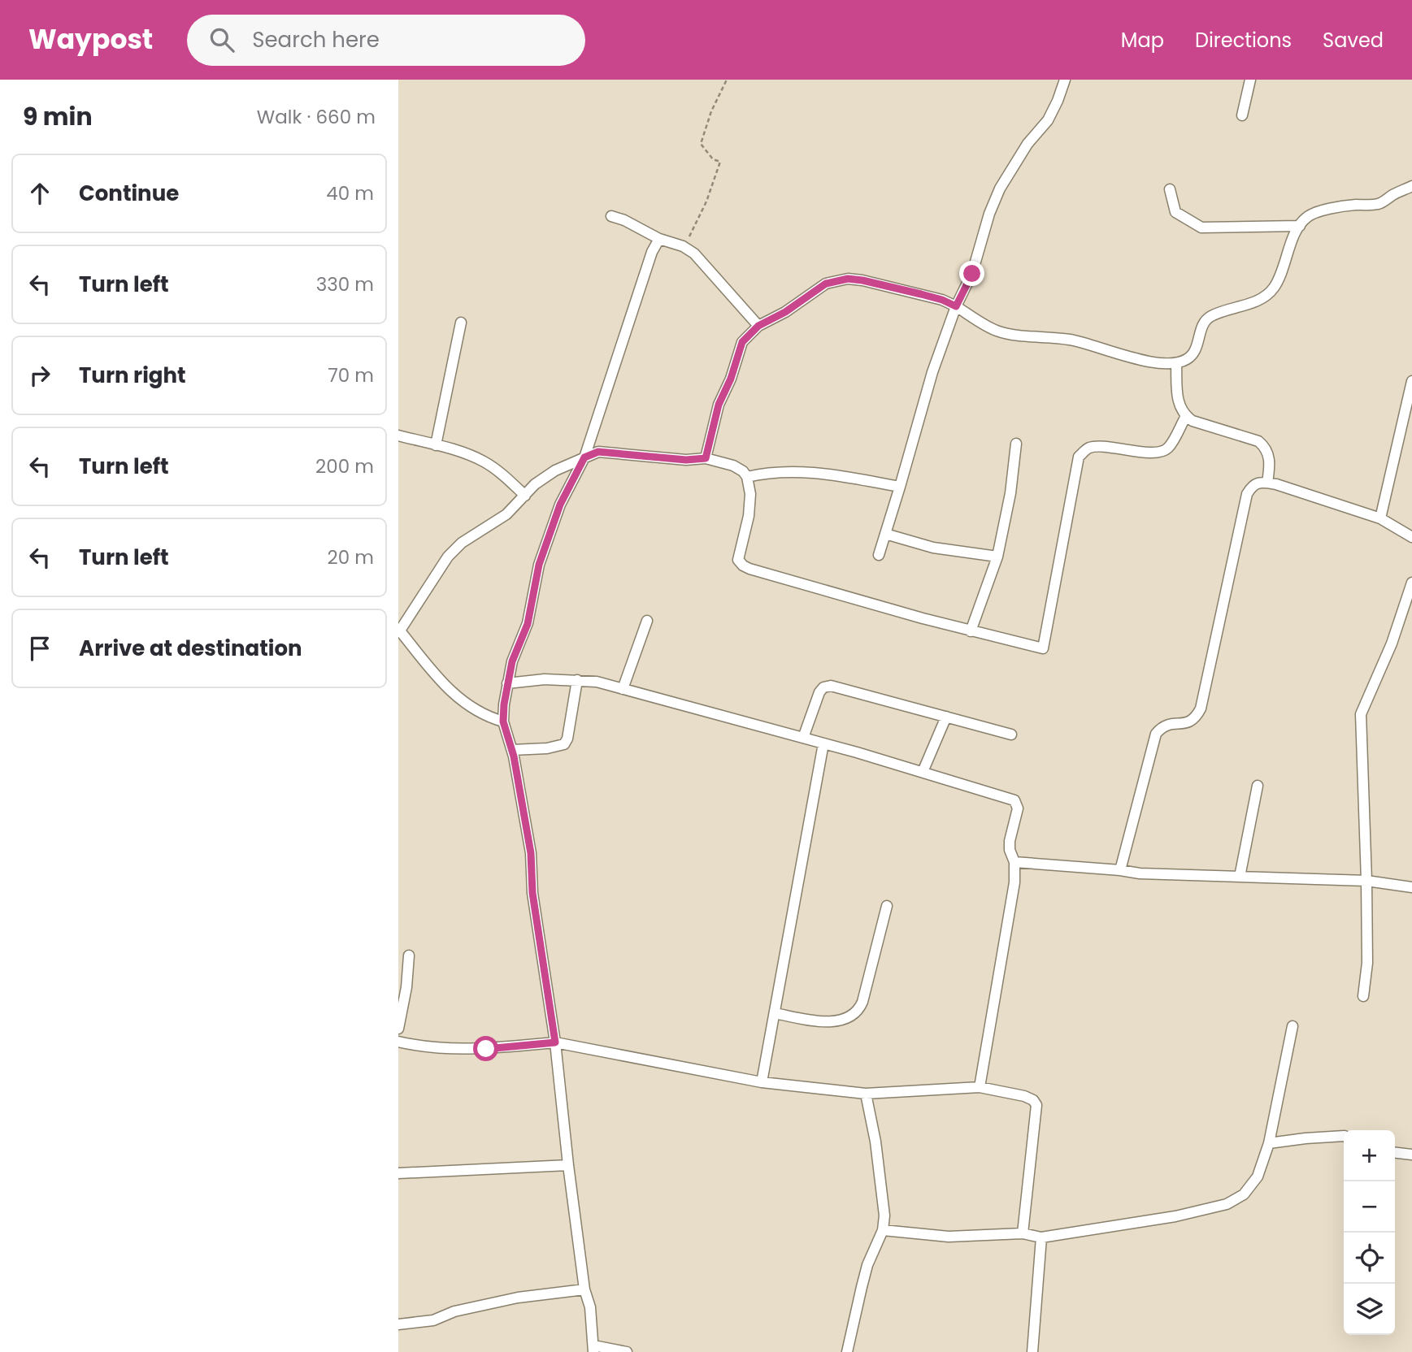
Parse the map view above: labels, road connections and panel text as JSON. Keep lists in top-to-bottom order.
{
  "page": {
    "header": "Waypost",
    "search": "Search here",
    "nav": ["Map", "Directions", "Saved"],
    "heading": ["9 min", "Walk · 660 m"],
    "list": [
      ["Continue", "40 m"],
      ["Turn left", "330 m"],
      ["Turn right", "70 m"],
      ["Turn left", "200 m"],
      ["Turn left", "20 m"],
      "Arrive at destination"
    ],
    "map_buttons": ["+", "−"]
  }
}
